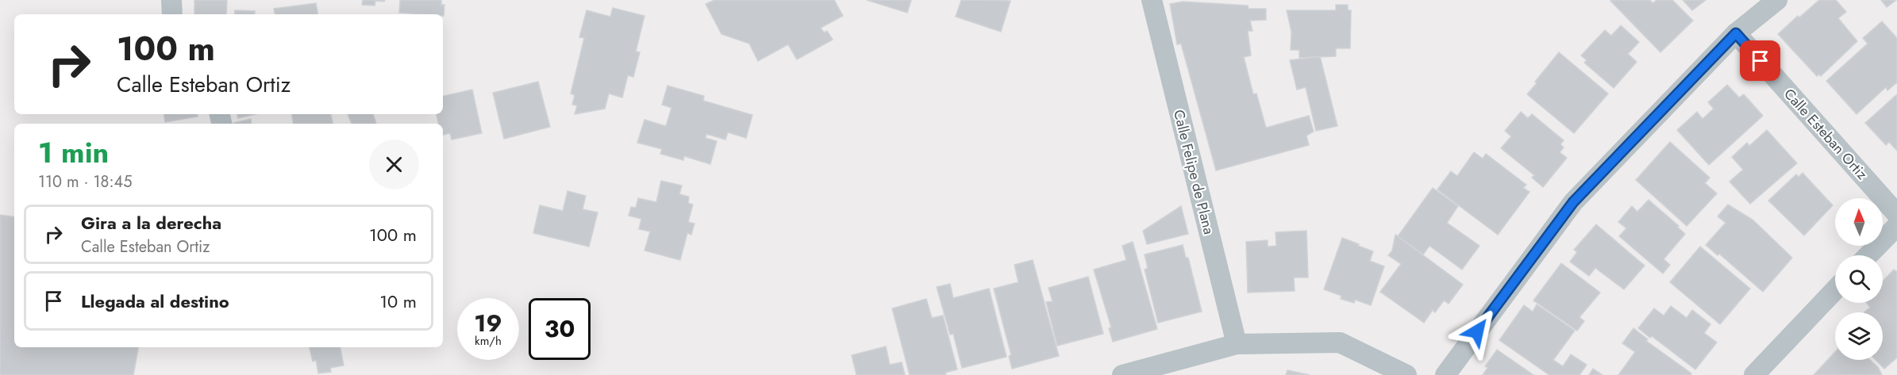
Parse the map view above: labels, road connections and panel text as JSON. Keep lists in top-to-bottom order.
{
  "streets": {
    "street": ["Calle Esteban Ortiz", "Calle Felipe de Plana"]
  },
  "north": "top",
  "page": {
    "turn": ["100 m", "Calle Esteban Ortiz"],
    "heading": ["1 min", "110 m · 18:45"],
    "list": [
      {
        "name": "Gira a la derecha",
        "note": "Calle Esteban Ortiz",
        "value": "100 m"
      },
      {
        "name": "Llegada al destino",
        "value": "10 m"
      }
    ],
    "speed": "19 km/h",
    "limit": "30"
  }
}
